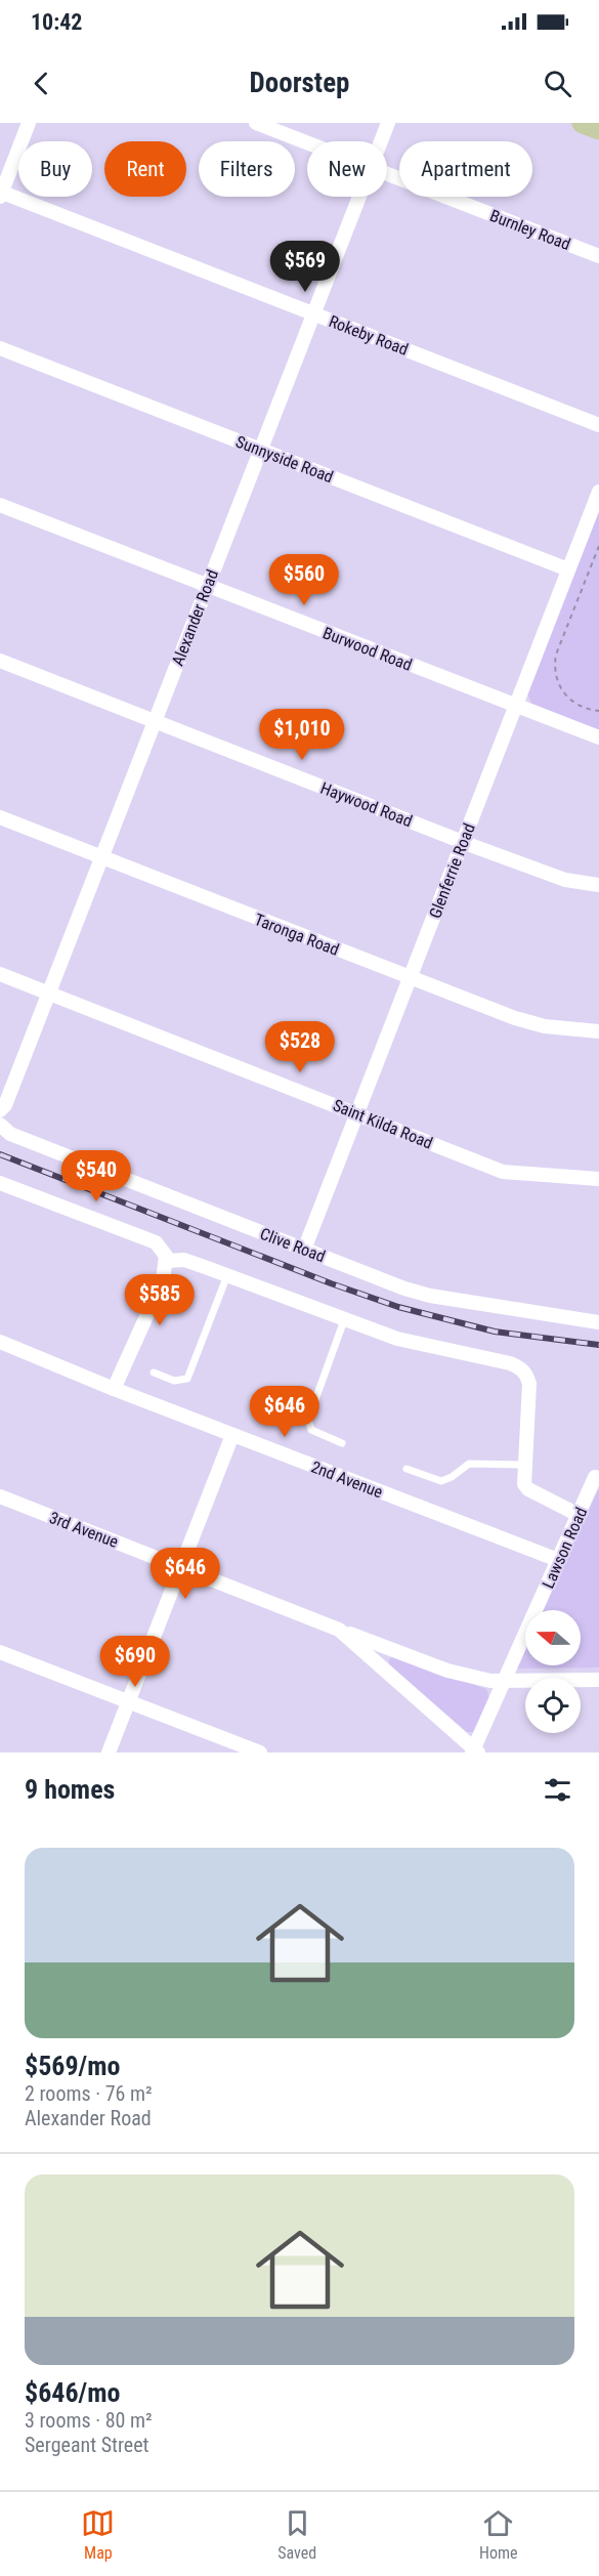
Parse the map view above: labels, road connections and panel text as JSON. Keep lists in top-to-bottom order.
{
  "streets": {
    "street": [
      "Burnley Road",
      "Rokeby Road",
      "Sunnyside Road",
      "Alexander Road",
      "Burwood Road",
      "Haywood Road",
      "Glenferrie Road",
      "Taronga Road",
      "Saint Kilda Road",
      "Clive Road",
      "2nd Avenue",
      "3rd Avenue",
      "Lawson Road"
    ]
  },
  "crossings": [
    ["Rokeby Road", "Alexander Road"],
    ["Sunnyside Road", "Alexander Road"],
    ["Sunnyside Road", "Glenferrie Road"],
    ["Alexander Road", "Burwood Road"],
    ["Alexander Road", "Haywood Road"],
    ["Alexander Road", "Taronga Road"],
    ["Alexander Road", "Saint Kilda Road"],
    ["Burwood Road", "Glenferrie Road"],
    ["Haywood Road", "Glenferrie Road"],
    ["Glenferrie Road", "Taronga Road"],
    ["Glenferrie Road", "Saint Kilda Road"],
    ["Glenferrie Road", "Clive Road"],
    ["2nd Avenue", "Lawson Road"],
    ["3rd Avenue", "Lawson Road"]
  ],
  "north": "left",
  "page": {
    "status": "10:42",
    "header": "Doorstep",
    "chip": [
      "Buy",
      "Rent",
      "Filters",
      "New",
      "Apartment"
    ],
    "price": [
      "$569",
      "$560",
      "$1,010",
      "$528",
      "$540",
      "$585",
      "$646",
      "$646",
      "$690"
    ],
    "heading": "9 homes",
    "list": [
      {
        "name": "$569/mo",
        "note": "2 rooms · 76 m² · Alexander Road"
      },
      {
        "name": "$646/mo",
        "note": "3 rooms · 80 m² · Sergeant Street"
      }
    ],
    "tabs": ["Map", "Saved", "Home"]
  }
}
